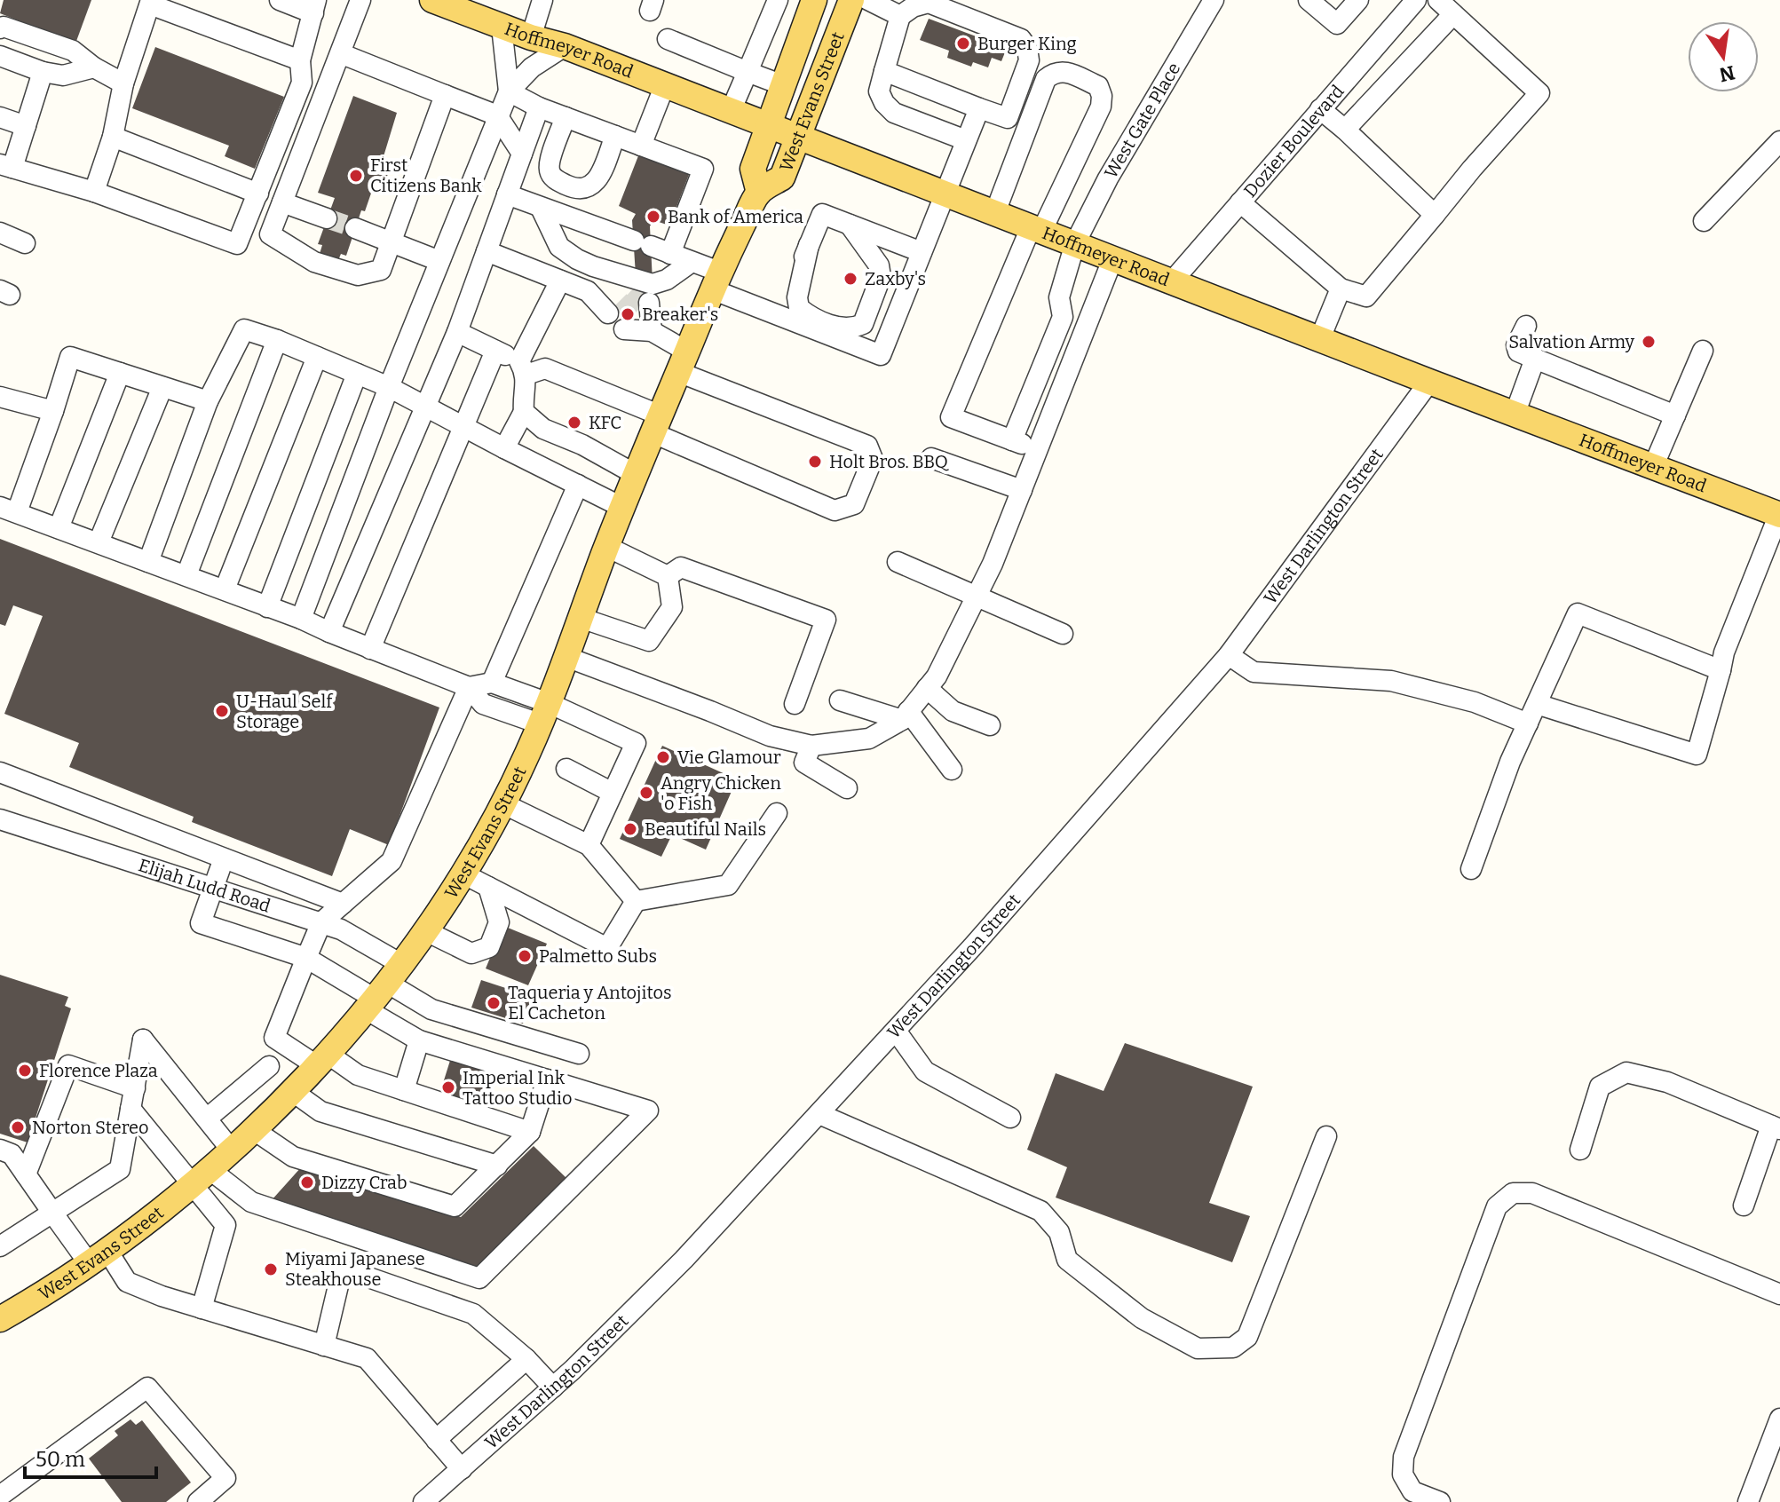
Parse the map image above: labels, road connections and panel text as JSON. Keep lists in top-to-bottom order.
{
  "streets": {
    "main road": ["Hoffmeyer Road", "West Evans Street"],
    "street": [
      "West Gate Place",
      "Dozier Boulevard",
      "West Darlington Street",
      "Elijah Ludd Road"
    ]
  },
  "crossings": [
    ["Hoffmeyer Road", "West Evans Street"],
    ["Hoffmeyer Road", "West Gate Place"],
    ["Hoffmeyer Road", "Dozier Boulevard"],
    ["Hoffmeyer Road", "West Darlington Street"],
    ["West Evans Street", "Elijah Ludd Road"]
  ],
  "places": [
    "Burger King",
    "First Citizens Bank",
    "Bank of America",
    "Zaxby's",
    "Breaker's",
    "Salvation Army",
    "KFC",
    "Holt Bros. BBQ",
    "U-Haul Self Storage",
    "Vie Glamour",
    "Angry Chicken 'o Fish",
    "Beautiful Nails",
    "Palmetto Subs",
    "Taqueria y Antojitos El Cacheton",
    "Florence Plaza",
    "Imperial Ink Tattoo Studio",
    "Norton Stereo",
    "Dizzy Crab",
    "Miyami Japanese Steakhouse"
  ],
  "scale_bar": "50 m",
  "north": "bottom"
}
